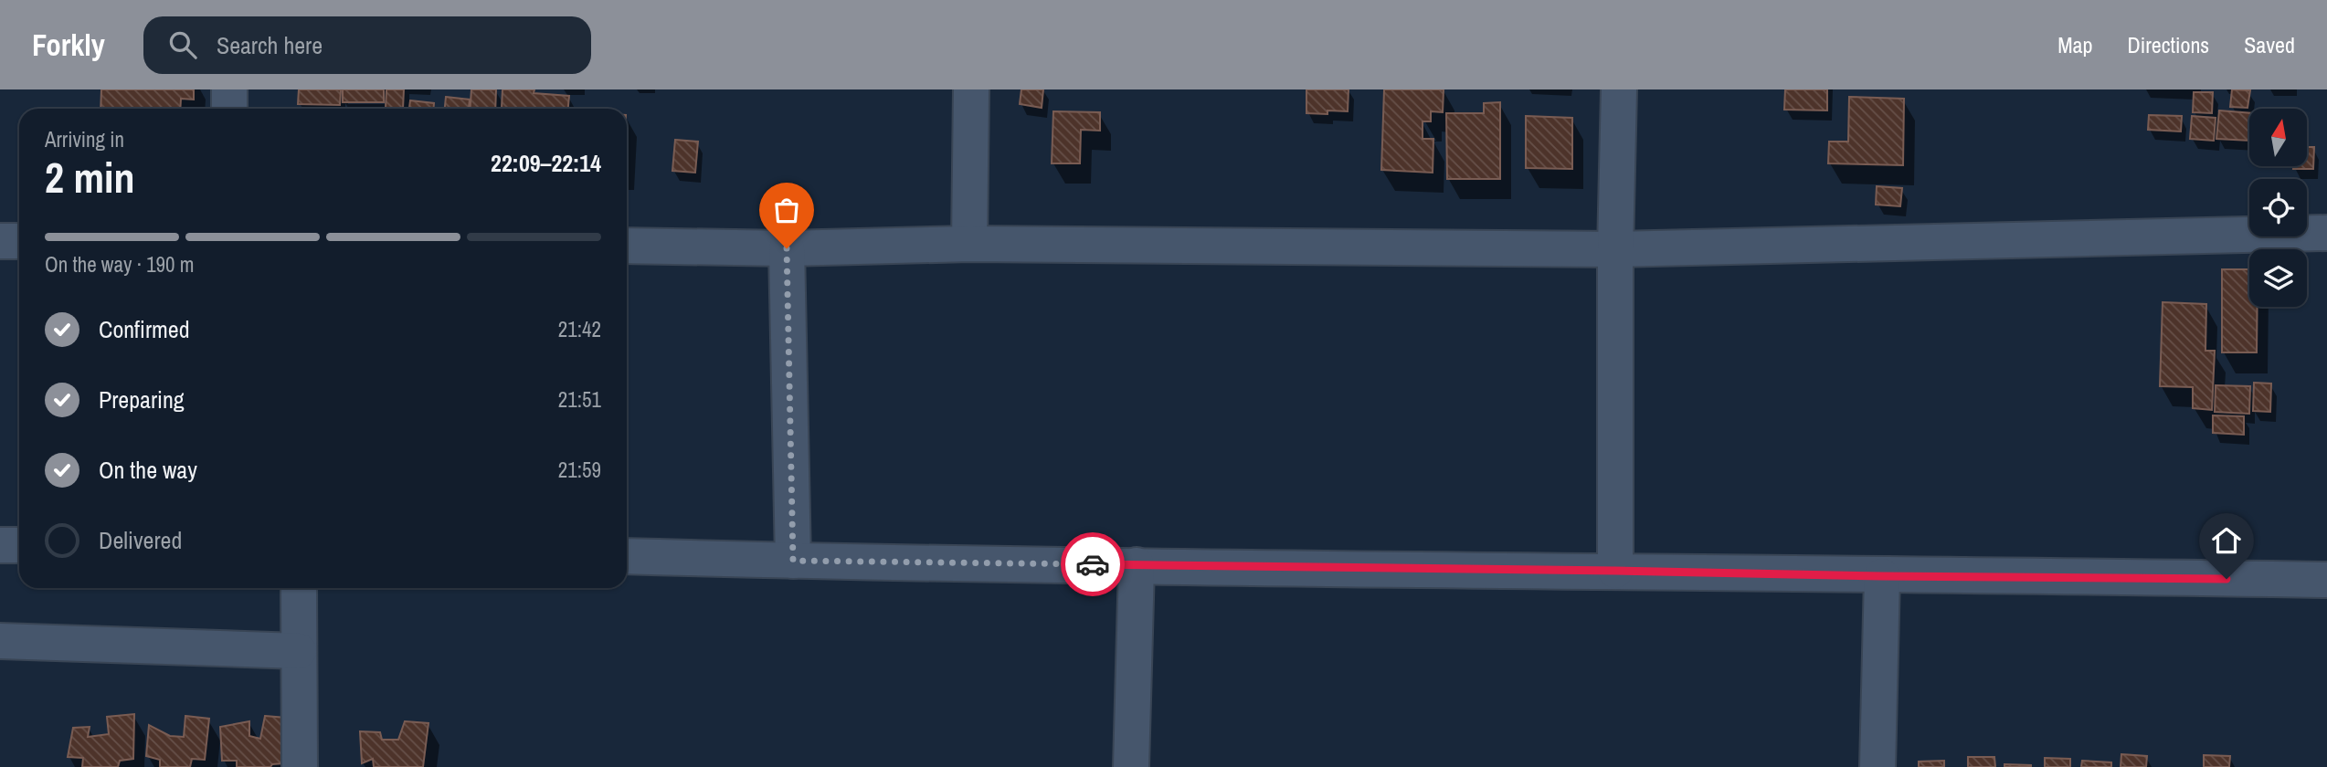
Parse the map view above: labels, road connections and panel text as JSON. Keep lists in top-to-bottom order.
{
  "north": "top",
  "page": {
    "header": "Forkly",
    "search": "Search here",
    "nav": ["Map", "Directions", "Saved"],
    "heading": ["2 min", "Arriving in", "22:09–22:14"],
    "bar": "On the way · 190 m",
    "list": [
      ["Confirmed", "21:42"],
      ["Preparing", "21:51"],
      ["On the way", "21:59"],
      "Delivered"
    ]
  }
}
